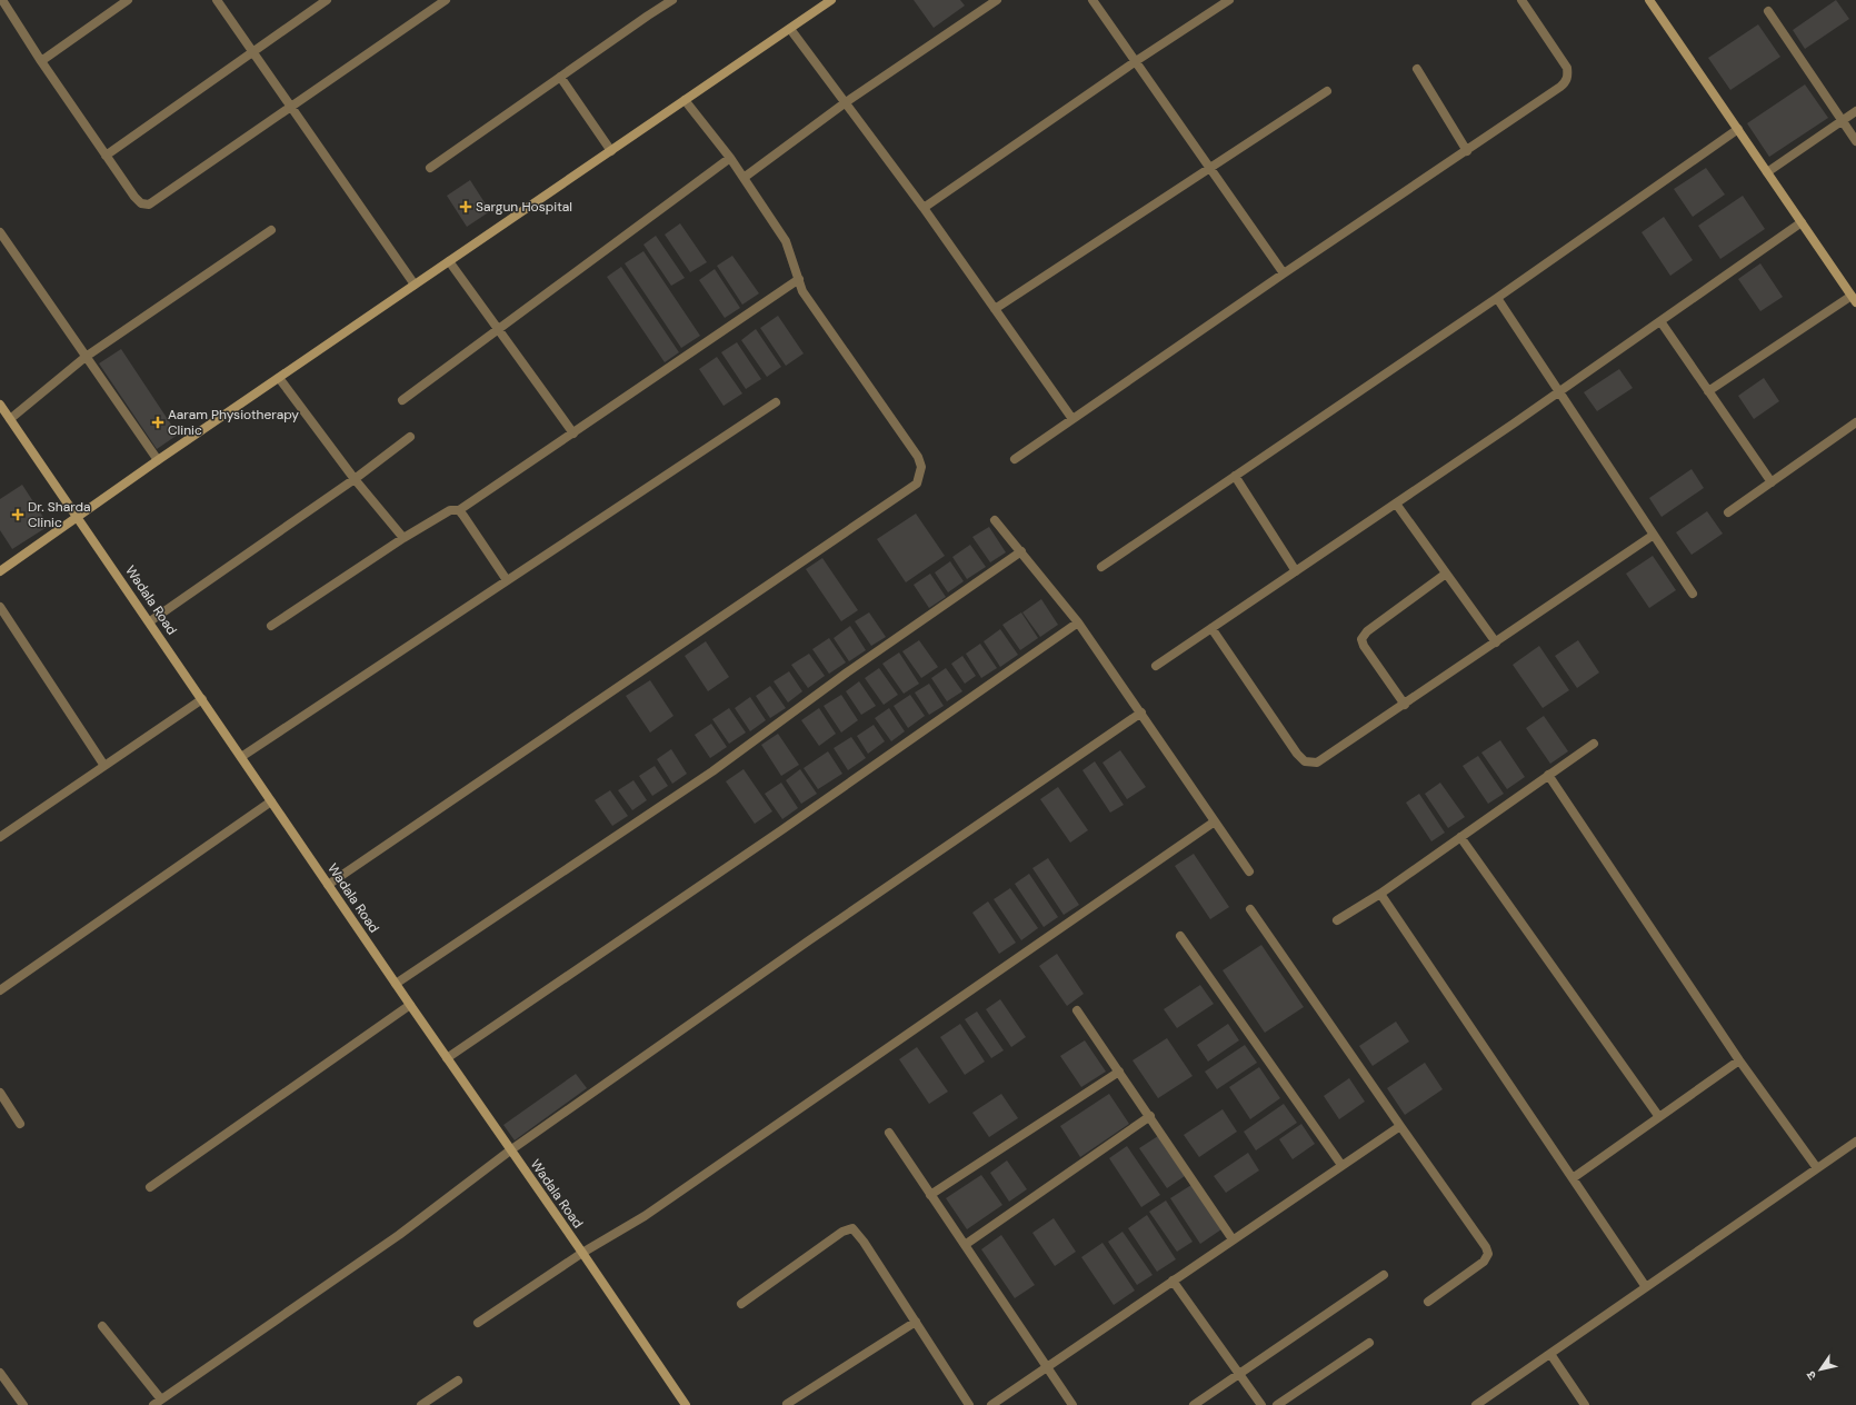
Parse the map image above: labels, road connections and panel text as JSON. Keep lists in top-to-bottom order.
{
  "streets": {
    "street": ["Wadala Road"]
  },
  "places": {
    "health": ["Sargun Hospital", "Aaram Physiotherapy Clinic", "Dr. Sharda Clinic"]
  },
  "north": "bottom left"
}
